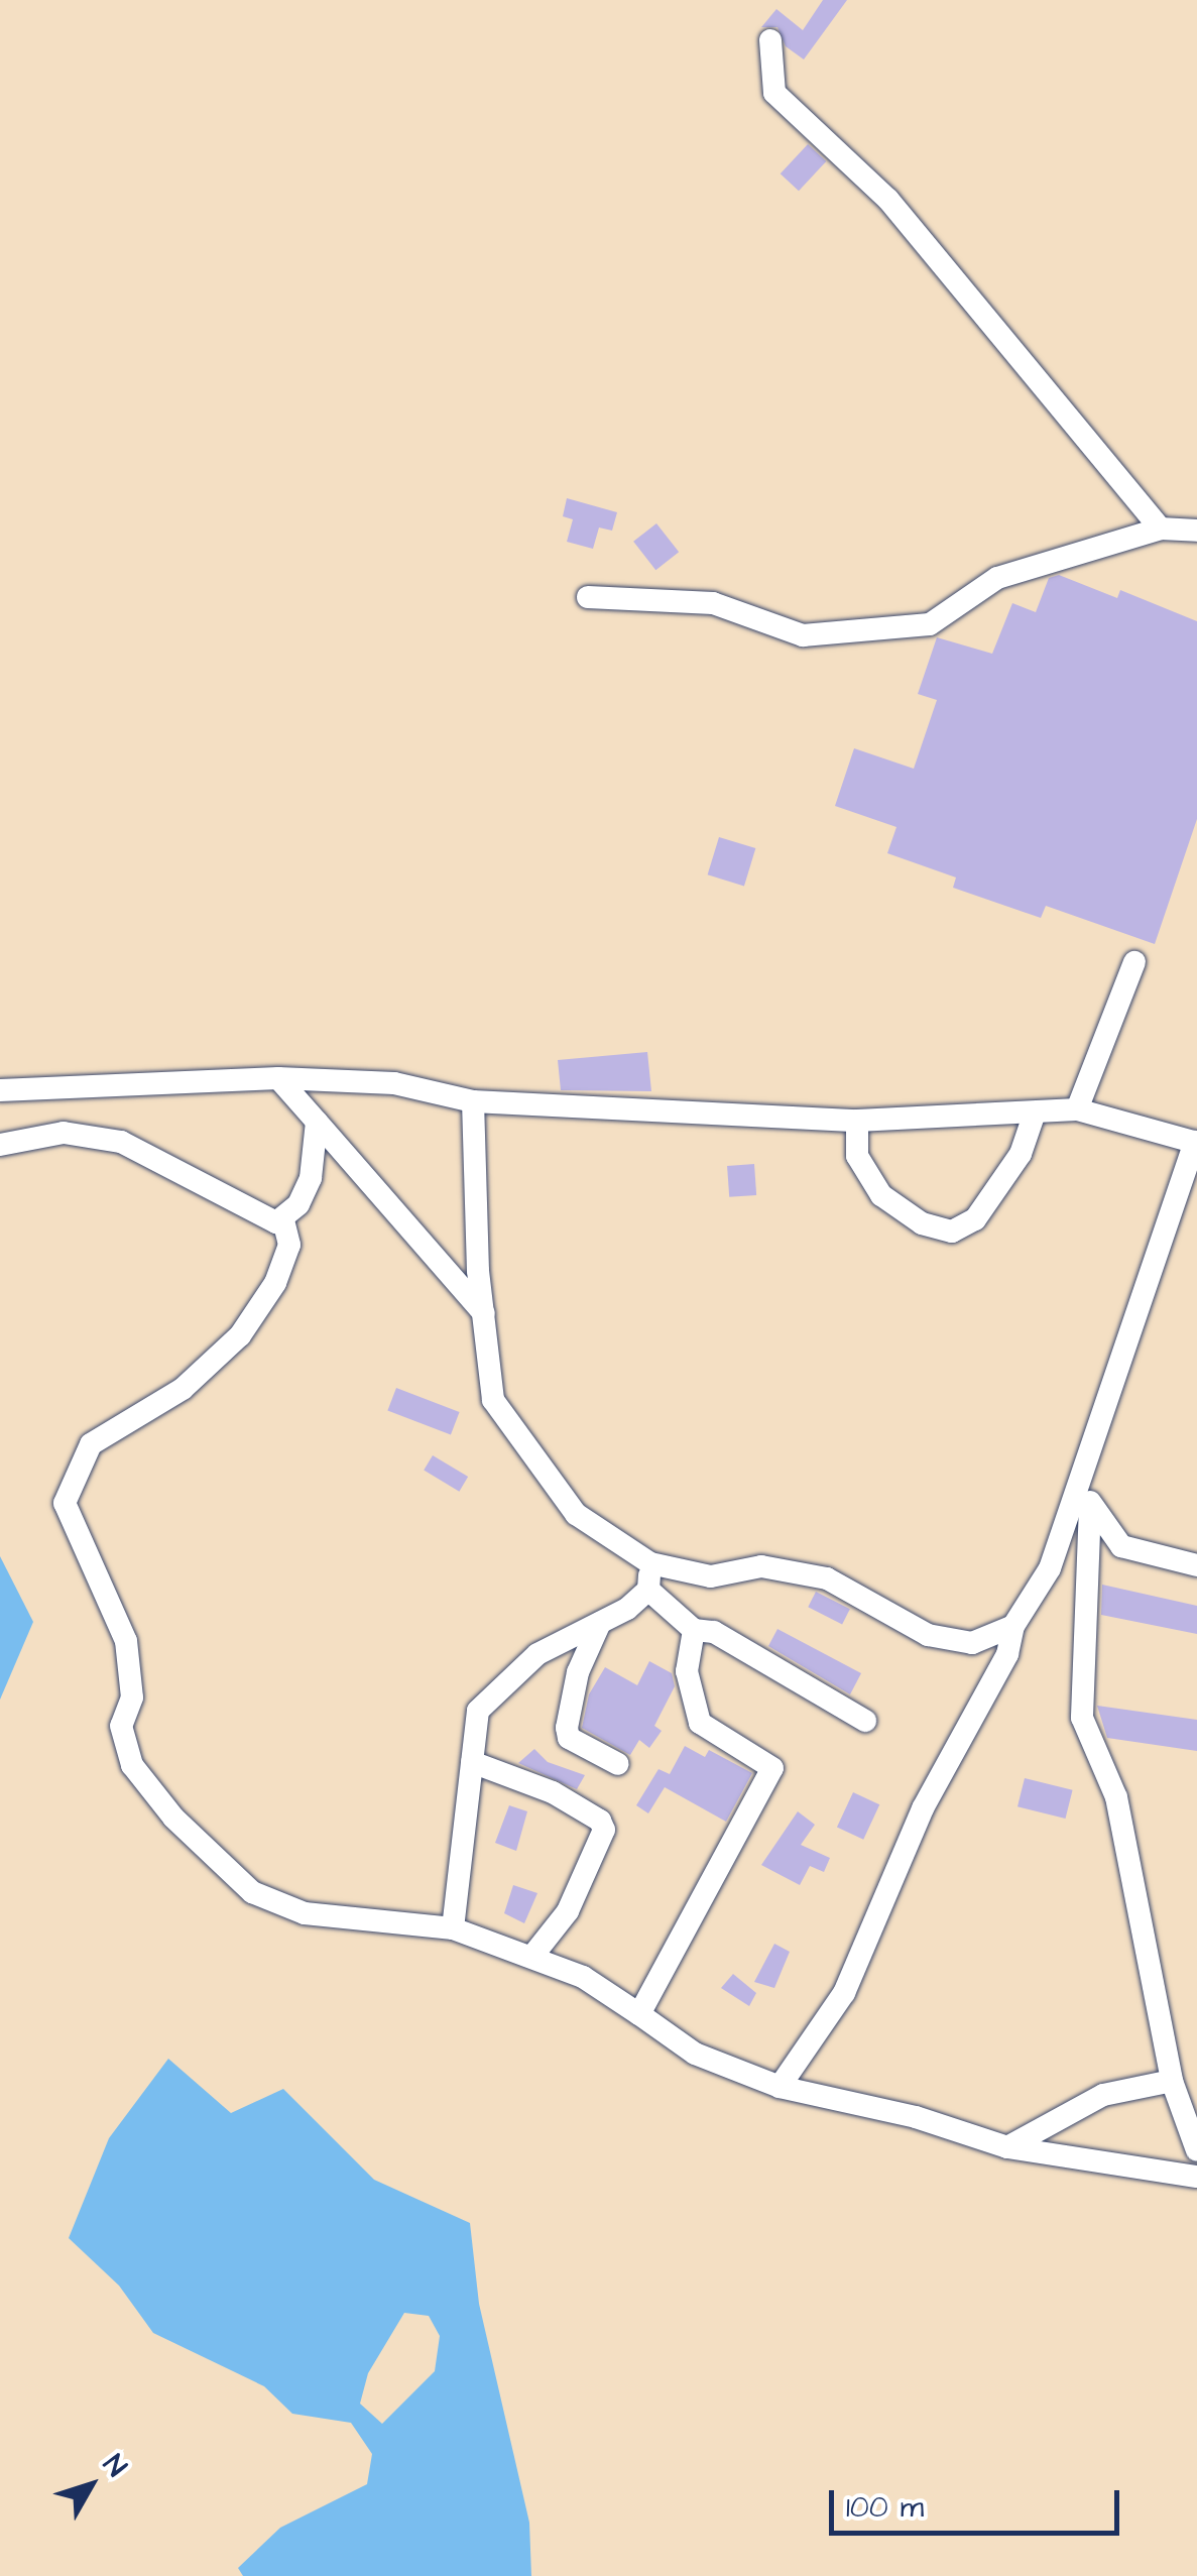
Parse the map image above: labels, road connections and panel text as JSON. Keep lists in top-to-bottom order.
{
  "scale_bar": "100 m",
  "north": "top right"
}
